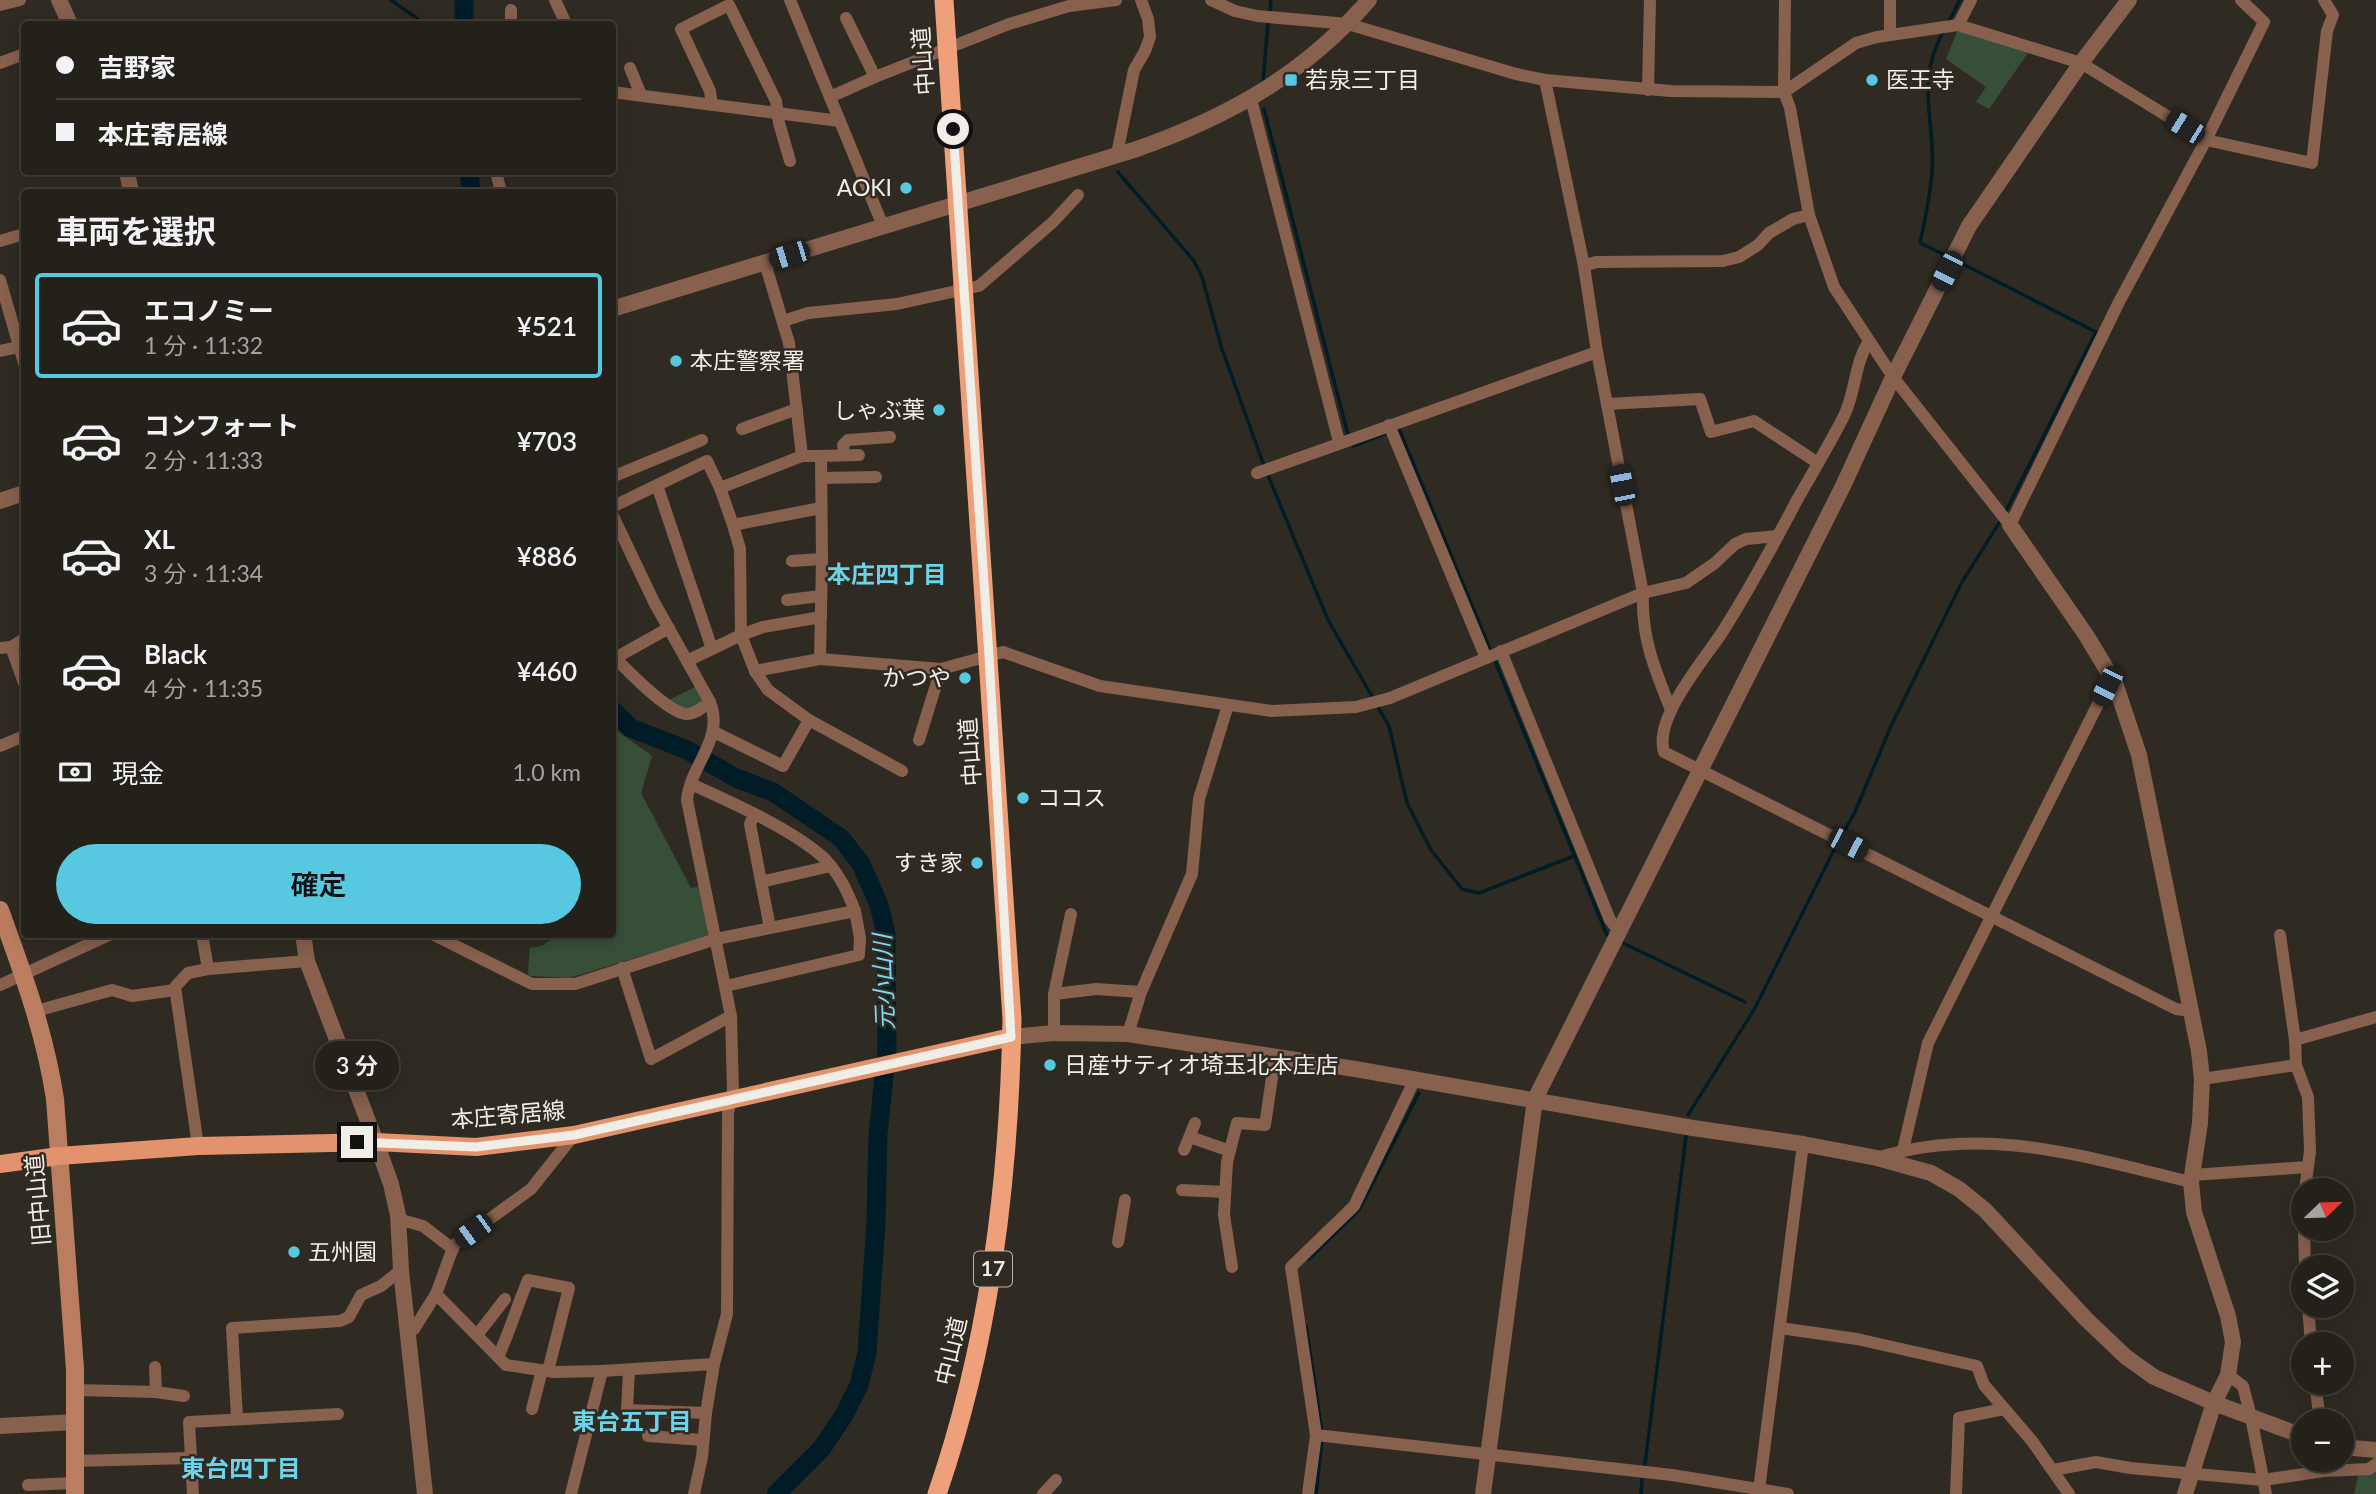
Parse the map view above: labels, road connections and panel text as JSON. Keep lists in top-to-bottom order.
{
  "streets": {
    "highway": ["中山道", "17"],
    "main road": ["本庄寄居線", "旧中山道"]
  },
  "crossings": [
    ["中山道", "本庄寄居線"],
    ["本庄寄居線", "旧中山道"]
  ],
  "districts": ["本庄四丁目", "東台五丁目", "東台四丁目"],
  "water": ["元小山川"],
  "places": {
    "transit": ["若泉三丁目"],
    "other": [
      "医王寺",
      "AOKI",
      "本庄警察署",
      "しゃぶ葉",
      "かつや",
      "ココス",
      "すき家",
      "日産サティオ埼玉北本庄店",
      "五州園"
    ]
  },
  "north": "top right",
  "page": {
    "banner": ["吉野家", "本庄寄居線"],
    "heading": "車両を選択",
    "list": [
      {
        "name": "エコノミー",
        "note": "1 分 · 11:32",
        "value": "¥521"
      },
      {
        "name": "コンフォート",
        "note": "2 分 · 11:33",
        "value": "¥703"
      },
      {
        "name": "XL",
        "note": "3 分 · 11:34",
        "value": "¥886"
      },
      {
        "name": "Black",
        "note": "4 分 · 11:35",
        "value": "¥460"
      }
    ],
    "pay": ["現金", "1.0 km"],
    "buttons": "確定",
    "bubble": "3 分",
    "map_buttons": ["+", "−"]
  }
}
